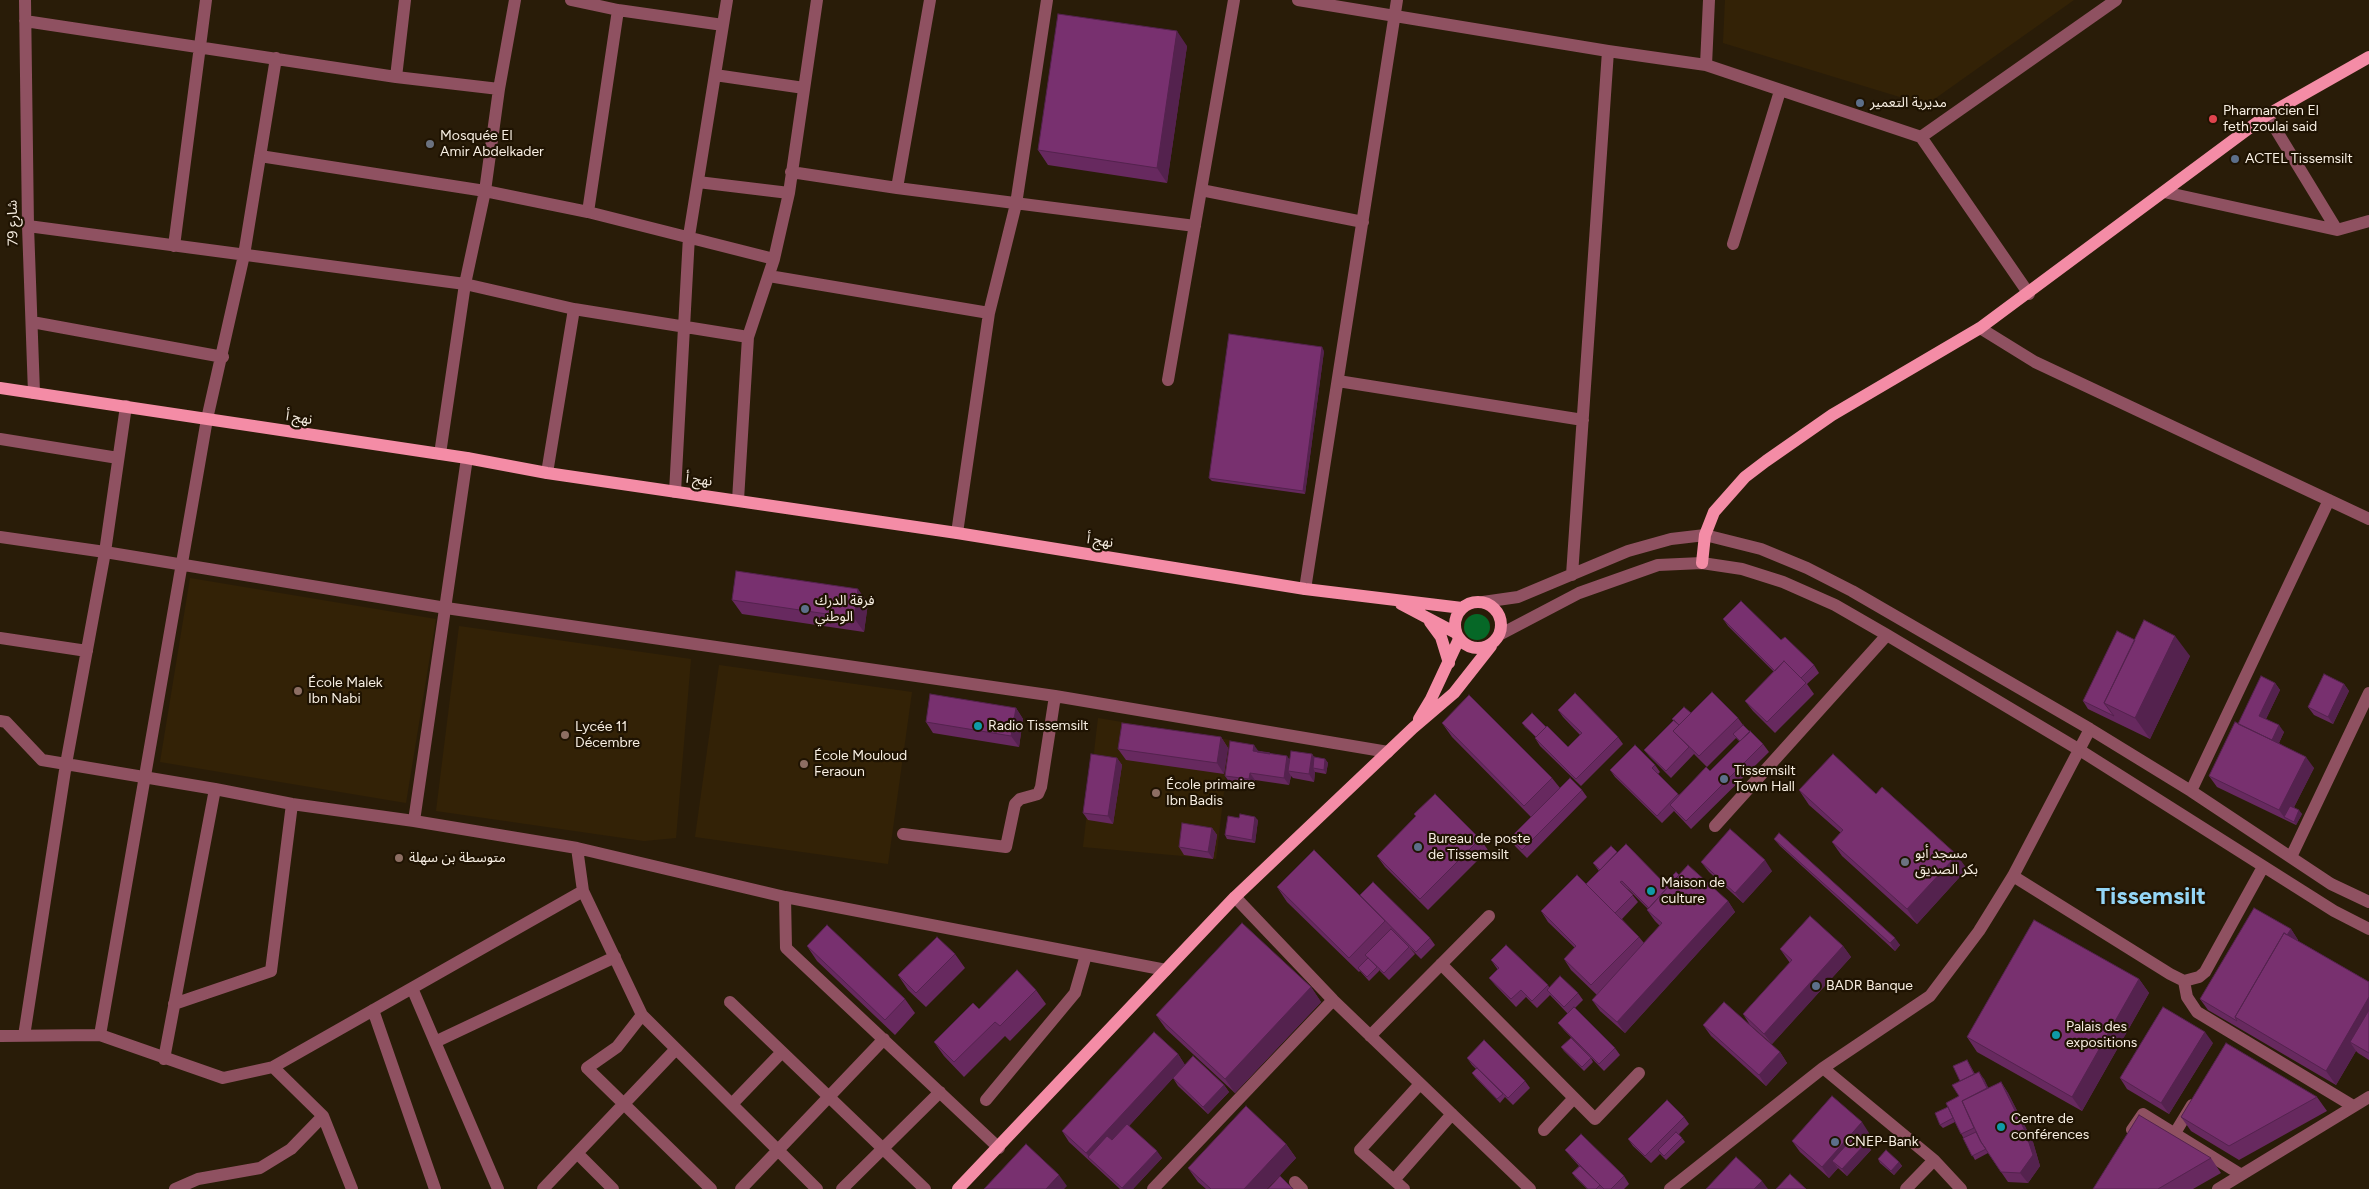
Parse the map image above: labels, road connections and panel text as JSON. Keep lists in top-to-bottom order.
{
  "streets": {
    "main road": ["نهج أ"],
    "street": ["شارع 79"]
  },
  "crossings": [
    ["شارع 79", "نهج أ"]
  ],
  "districts": ["Tissemsilt"],
  "places": [
    "مديرية التعمير",
    "Pharmancien El feth zoulai said",
    "Mosquée El Amir Abdelkader",
    "ACTEL Tissemsilt",
    "فرقة الدرك الوطني",
    "École Malek Ibn Nabi",
    "Radio Tissemsilt",
    "Lycée 11 Décembre",
    "École Mouloud Feraoun",
    "Tissemsilt Town Hall",
    "École primaire Ibn Badis",
    "Bureau de poste de Tissemsilt",
    "متوسطة بن سهلة",
    "مسجد أبو بكر الصديق",
    "Maison de culture",
    "BADR Banque",
    "Palais des expositions",
    "Centre de conférences",
    "CNEP-Bank"
  ]
}
